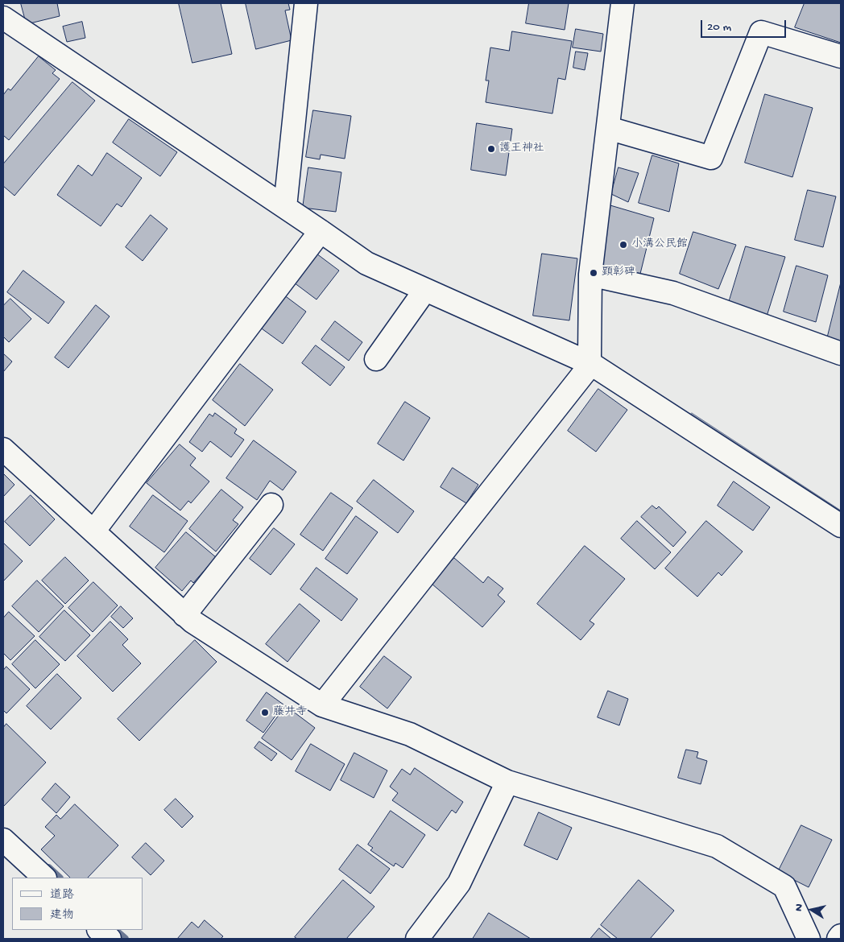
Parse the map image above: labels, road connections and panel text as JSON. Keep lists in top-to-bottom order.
{
  "places": [
    "護王神社",
    "小溝公民館",
    "顕彰碑",
    "藤井寺"
  ],
  "legend": ["道路", "建物"],
  "scale_bar": "20 m",
  "north": "left"
}
